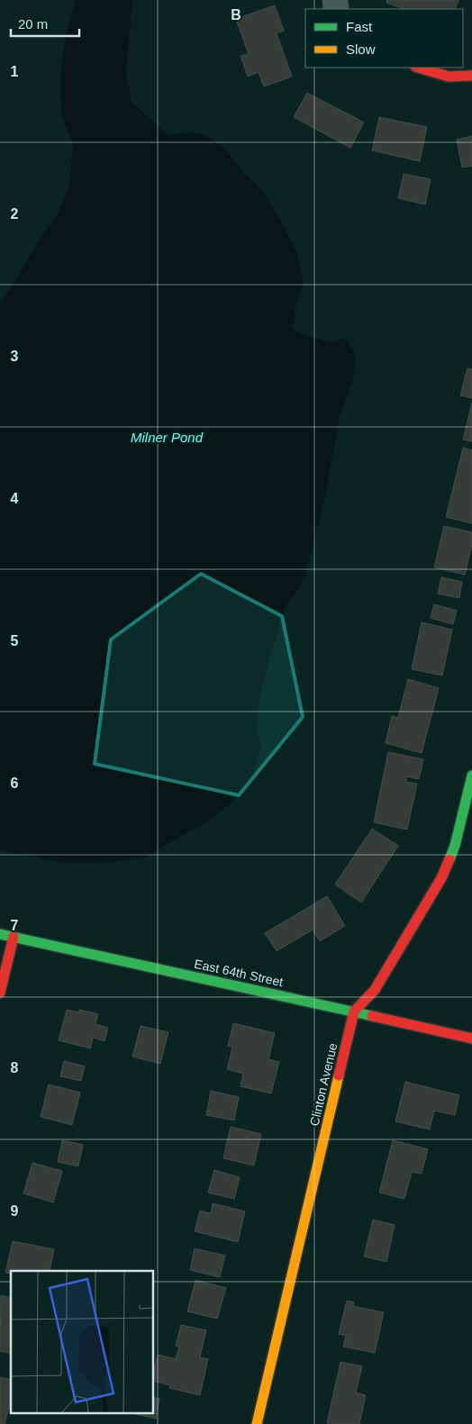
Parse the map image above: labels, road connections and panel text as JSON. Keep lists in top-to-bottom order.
{
  "streets": {
    "street": ["East 64th Street", "Clinton Avenue"]
  },
  "crossings": [
    ["East 64th Street", "Clinton Avenue"]
  ],
  "water": ["Milner Pond"],
  "legend": ["Fast", "Slow"],
  "scale_bar": "20 m",
  "grid": {
    "columns": ["B"],
    "rows": [
      "1",
      "2",
      "3",
      "4",
      "5",
      "6",
      "7",
      "8",
      "9"
    ]
  }
}
